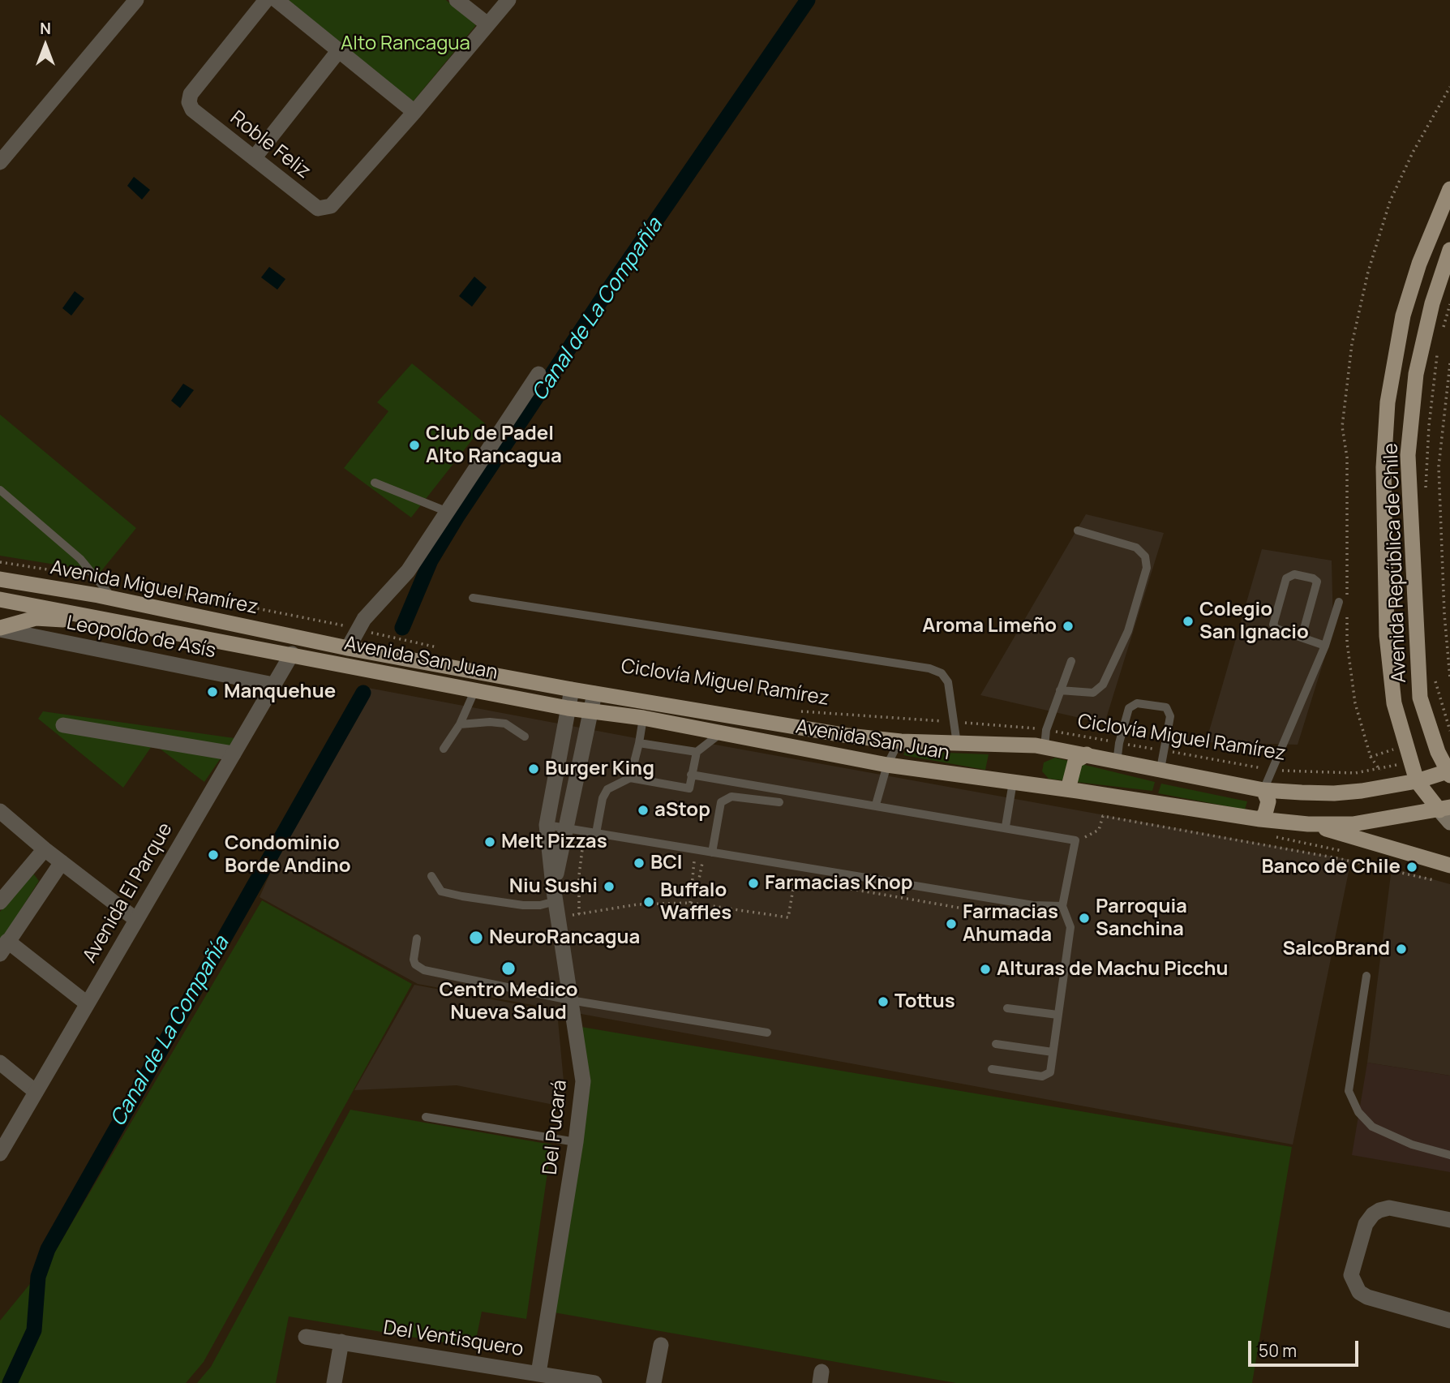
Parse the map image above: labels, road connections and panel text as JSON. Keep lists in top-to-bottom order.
{
  "streets": {
    "main road": ["Avenida República de Chile", "Avenida Miguel Ramírez", "Avenida San Juan"],
    "street": [
      "Roble Feliz",
      "Leopoldo de Asís",
      "Avenida El Parque",
      "Del Pucará",
      "Del Ventisquero"
    ],
    "path": ["Ciclovía Miguel Ramírez"]
  },
  "crossings": [
    ["Avenida República de Chile", "Avenida San Juan"],
    ["Avenida República de Chile", "Ciclovía Miguel Ramírez"],
    ["Avenida Miguel Ramírez", "Avenida San Juan"],
    ["Avenida Miguel Ramírez", "Avenida El Parque"],
    ["Leopoldo de Asís", "Avenida El Parque"],
    ["Avenida San Juan", "Avenida El Parque"],
    ["Avenida San Juan", "Del Pucará"],
    ["Del Pucará", "Del Ventisquero"]
  ],
  "water": ["Canal de La Compañía"],
  "parks": ["Alto Rancagua"],
  "places": [
    "Club de Padel Alto Rancagua",
    "Colegio San Ignacio",
    "Aroma Limeño",
    "Manquehue",
    "Burger King",
    "aStop",
    "Melt Pizzas",
    "Condominio Borde Andino",
    "BCI",
    "Banco de Chile",
    "Farmacias Knop",
    "Niu Sushi",
    "Buffalo Waffles",
    "Parroquia Sanchina",
    "Farmacias Ahumada",
    "NeuroRancagua",
    "SalcoBrand",
    "Centro Medico Nueva Salud",
    "Alturas de Machu Picchu",
    "Tottus"
  ],
  "scale_bar": "50 m",
  "north": "top"
}
